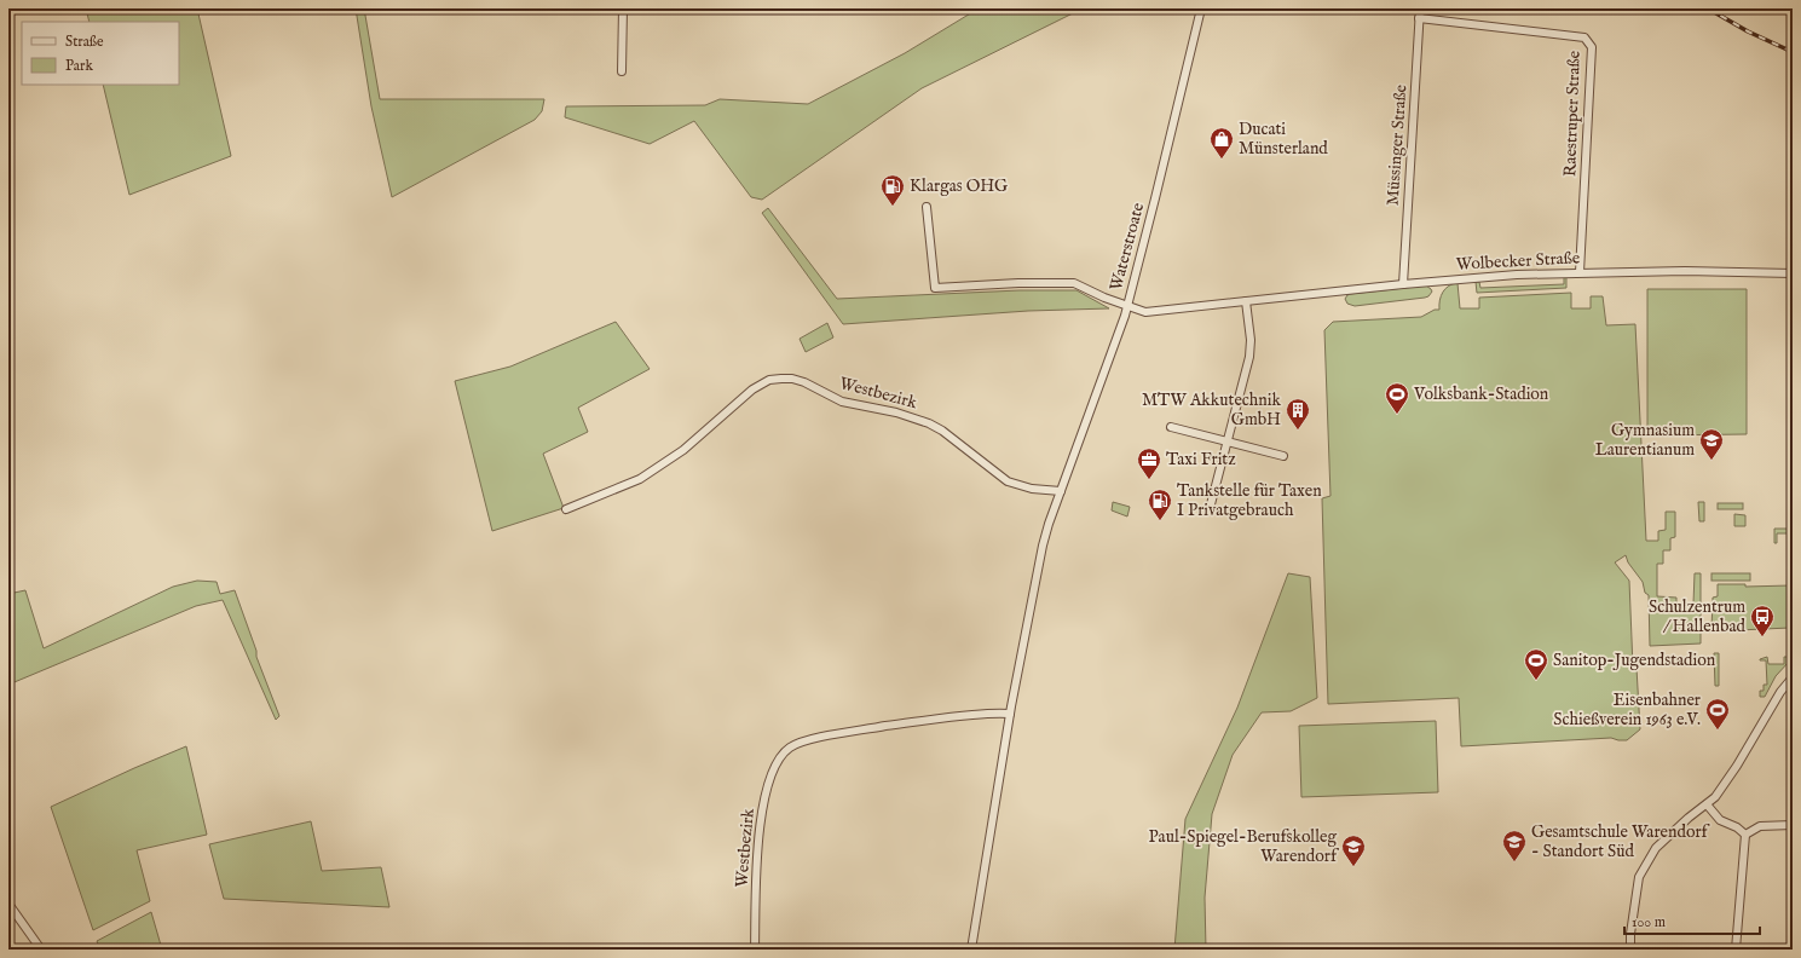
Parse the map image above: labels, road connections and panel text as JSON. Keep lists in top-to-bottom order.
{
  "streets": {
    "street": [
      "Raestruper Straße",
      "Müssinger Straße",
      "Waterstroate",
      "Wolbecker Straße",
      "Westbezirk"
    ]
  },
  "crossings": [
    ["Raestruper Straße", "Müssinger Straße"],
    ["Raestruper Straße", "Wolbecker Straße"],
    ["Müssinger Straße", "Wolbecker Straße"],
    ["Waterstroate", "Wolbecker Straße"]
  ],
  "places": {
    "shop": ["Ducati Münsterland"],
    "fuel station": ["Klargas OHG", "Tankstelle für Taxen I Privatgebrauch"],
    "sports": ["Volksbank-Stadion", "Sanitop-Jugendstadion", "Eisenbahner Schießverein 1963 e.V."],
    "building": ["MTW Akkutechnik GmbH"],
    "school or university": ["Gymnasium Laurentianum", "Gesamtschule Warendorf - Standort Süd", "Paul-Spiegel-Berufskolleg Warendorf"],
    "office": ["Taxi Fritz"],
    "bus stop": ["Schulzentrum / Hallenbad"]
  },
  "legend": ["Straße", "Park"],
  "scale_bar": "100 m"
}
